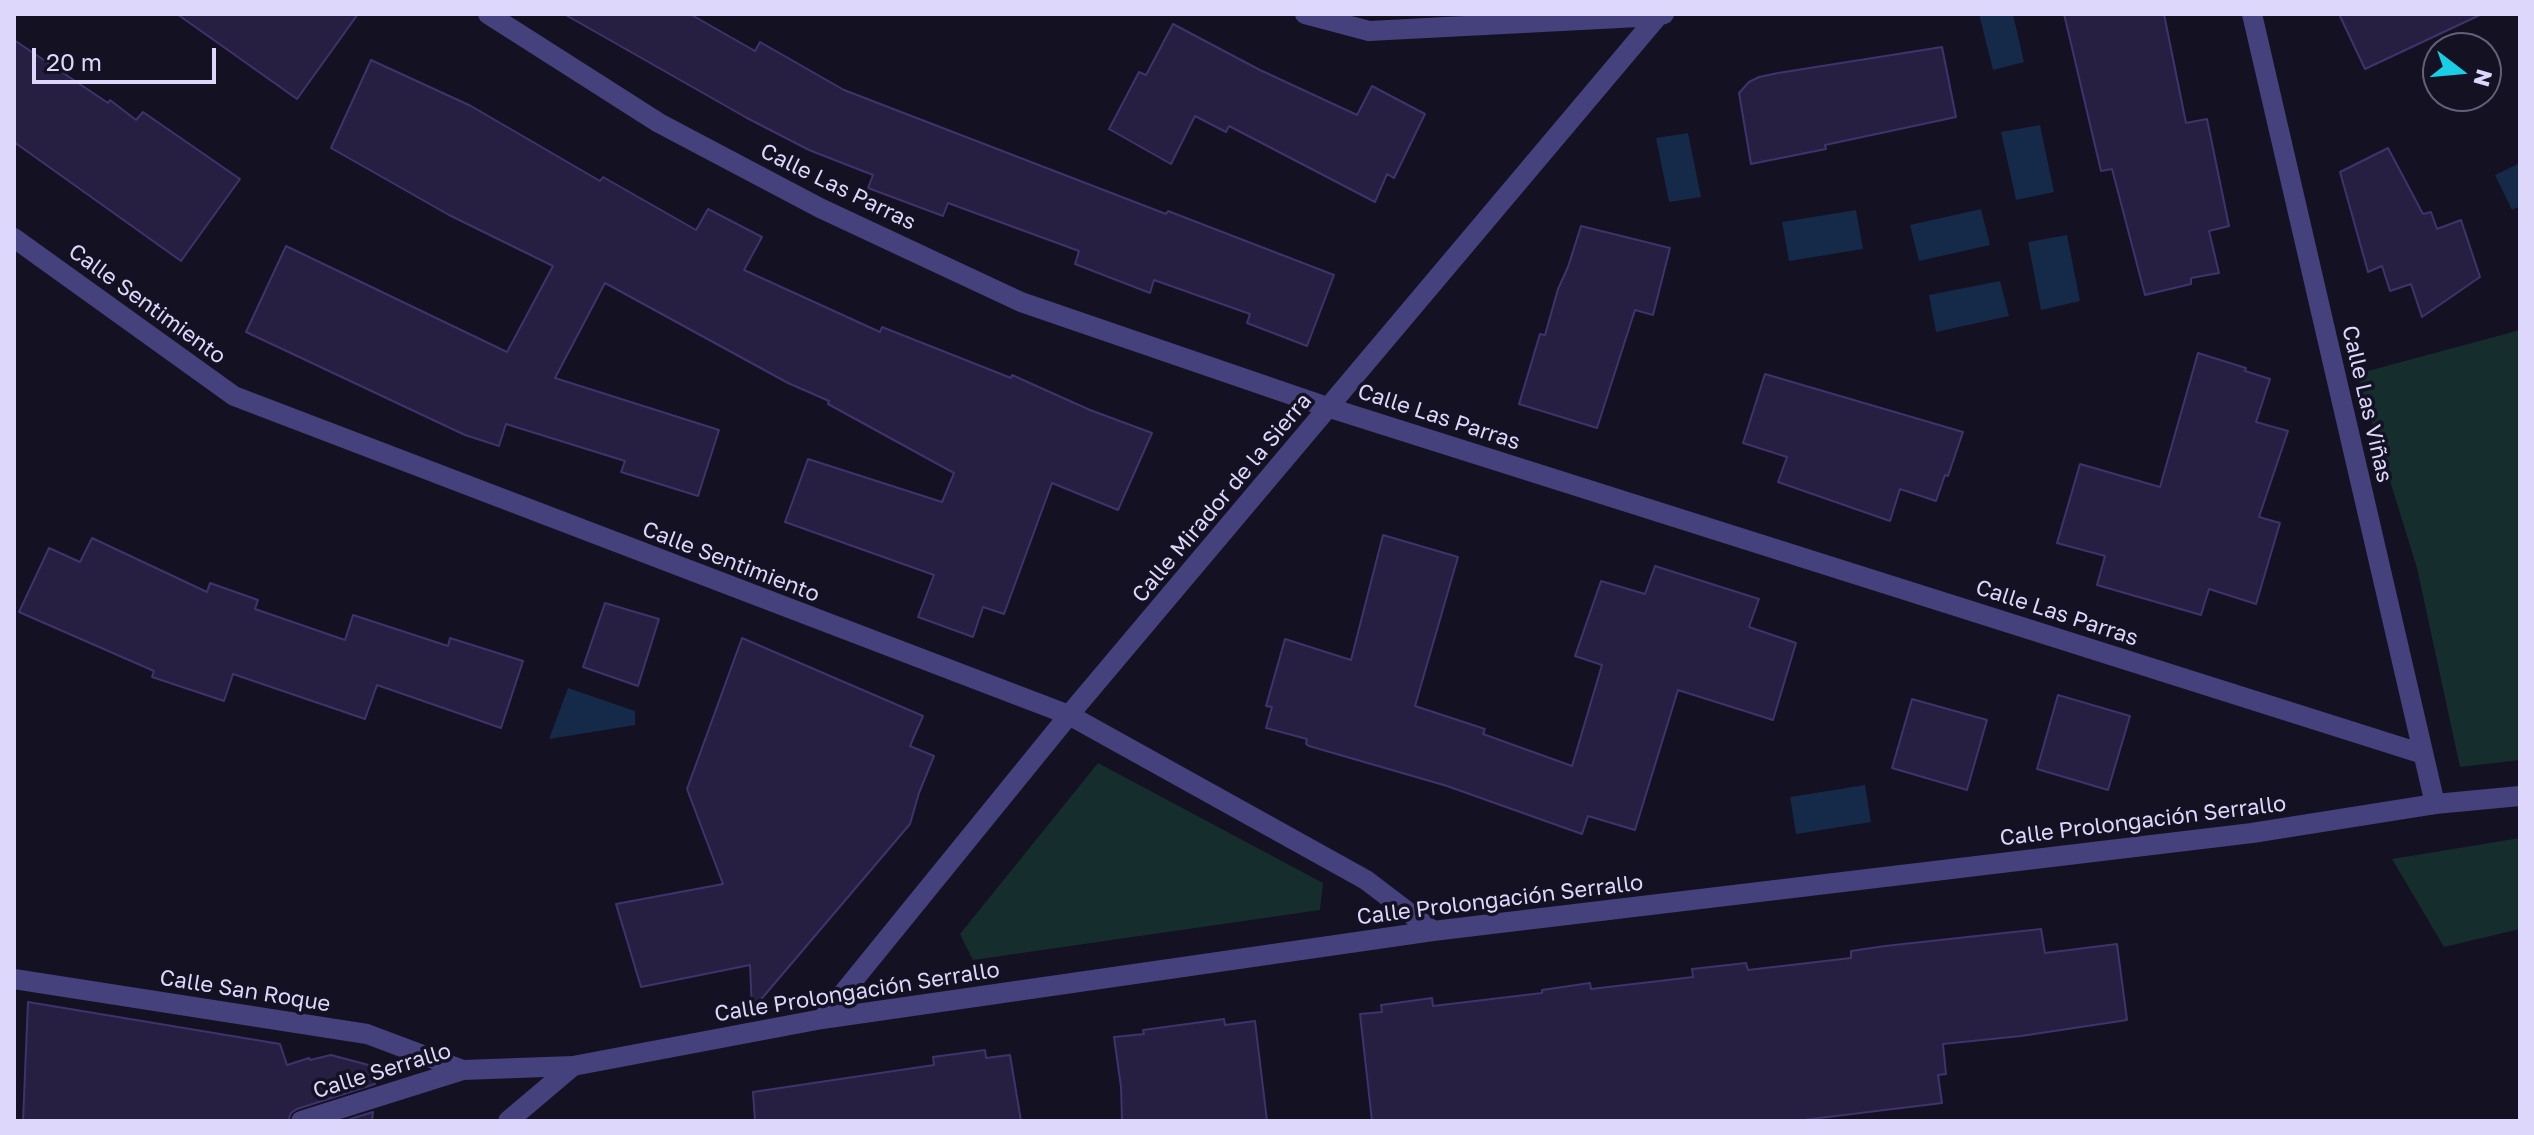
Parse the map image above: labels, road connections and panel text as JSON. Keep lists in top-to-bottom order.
{
  "streets": {
    "street": [
      "Calle Las Parras",
      "Calle Sentimiento",
      "Calle Las Viñas",
      "Calle Mirador de la Sierra",
      "Calle Prolongación Serrallo",
      "Calle San Roque",
      "Calle Serrallo"
    ]
  },
  "crossings": [
    ["Calle Las Parras", "Calle Las Viñas"],
    ["Calle Las Parras", "Calle Mirador de la Sierra"],
    ["Calle Sentimiento", "Calle Mirador de la Sierra"],
    ["Calle Sentimiento", "Calle Prolongación Serrallo"],
    ["Calle Las Viñas", "Calle Prolongación Serrallo"],
    ["Calle Mirador de la Sierra", "Calle Prolongación Serrallo"],
    ["Calle Prolongación Serrallo", "Calle Serrallo"],
    ["Calle San Roque", "Calle Serrallo"]
  ],
  "scale_bar": "20 m",
  "north": "right"
}
